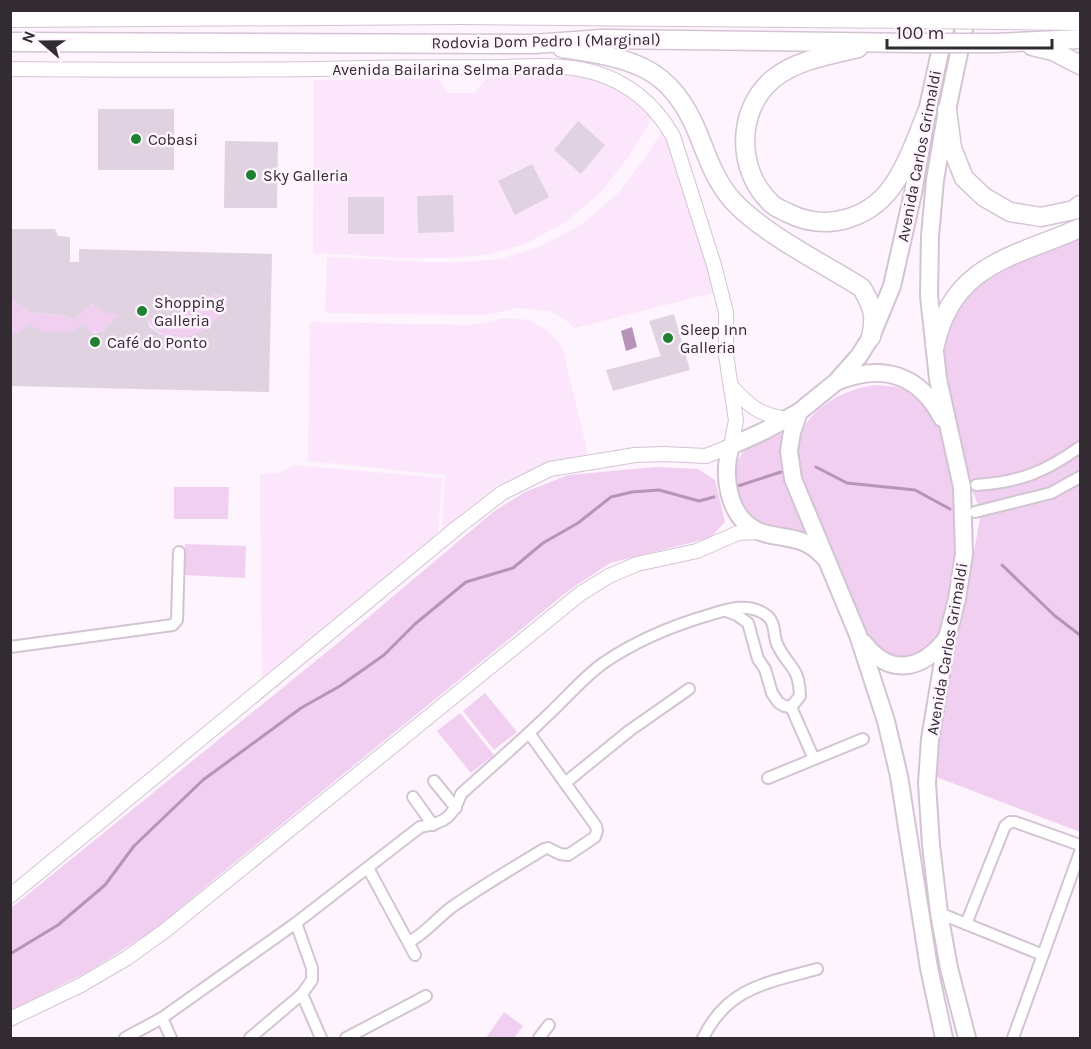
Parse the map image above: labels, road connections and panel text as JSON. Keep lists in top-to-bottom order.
{
  "streets": {
    "highway": ["Rodovia Dom Pedro I (Marginal)"],
    "main road": ["Avenida Carlos Grimaldi"],
    "street": ["Avenida Bailarina Selma Parada"]
  },
  "crossings": [
    ["Avenida Bailarina Selma Parada", "Avenida Carlos Grimaldi"]
  ],
  "places": [
    "Cobasi",
    "Sky Galleria",
    "Shopping Galleria",
    "Sleep Inn Galleria",
    "Café do Ponto"
  ],
  "scale_bar": "100 m",
  "north": "left"
}
